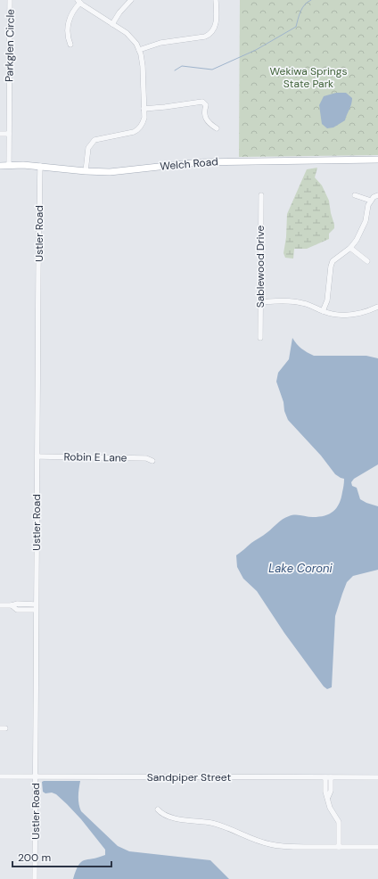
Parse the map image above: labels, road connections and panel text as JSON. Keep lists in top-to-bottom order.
{
  "streets": {
    "main road": ["Welch Road"],
    "street": [
      "Parkglen Circle",
      "Ustler Road",
      "Sablewood Drive",
      "Robin E Lane",
      "Sandpiper Street"
    ]
  },
  "crossings": [
    ["Parkglen Circle", "Welch Road"],
    ["Welch Road", "Ustler Road"],
    ["Ustler Road", "Robin E Lane"],
    ["Ustler Road", "Sandpiper Street"]
  ],
  "water": ["Lake Coroni"],
  "parks": ["Wekiwa Springs State Park"],
  "scale_bar": "200 m"
}
